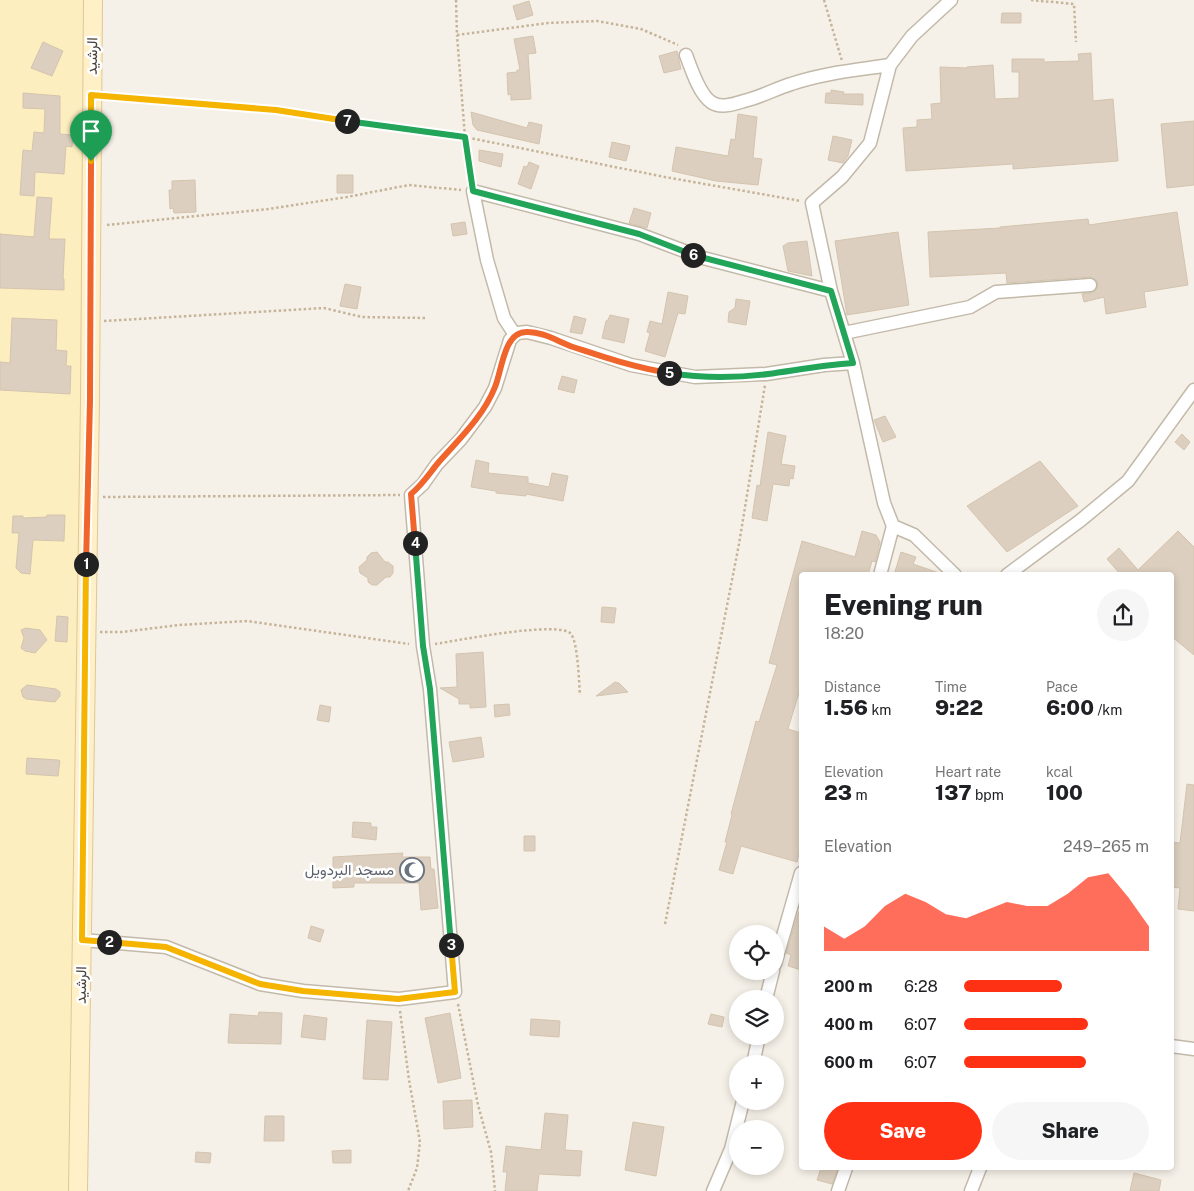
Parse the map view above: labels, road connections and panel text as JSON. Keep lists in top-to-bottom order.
{
  "streets": {
    "main road": ["الرشيد"]
  },
  "places": {
    "mosque": ["مسجد البردويل"]
  },
  "page": {
    "pins": [
      "7",
      "6",
      "5",
      "4",
      "1",
      "2",
      "3"
    ],
    "heading": ["Evening run", "18:20"],
    "stats": [
      ["Distance", "1.56 km"],
      ["Time", "9:22"],
      ["Pace", "6:00 /km"],
      ["Elevation", "23 m"],
      ["Heart rate", "137 bpm"],
      ["kcal", "100"]
    ],
    "chart": ["Elevation", "249–265 m"],
    "map_buttons": ["+", "−"],
    "list": [
      {
        "name": "200 m",
        "note": "6:28"
      },
      {
        "name": "400 m",
        "note": "6:07"
      },
      {
        "name": "600 m",
        "note": "6:07"
      }
    ],
    "buttons": ["Save", "Share"]
  }
}
